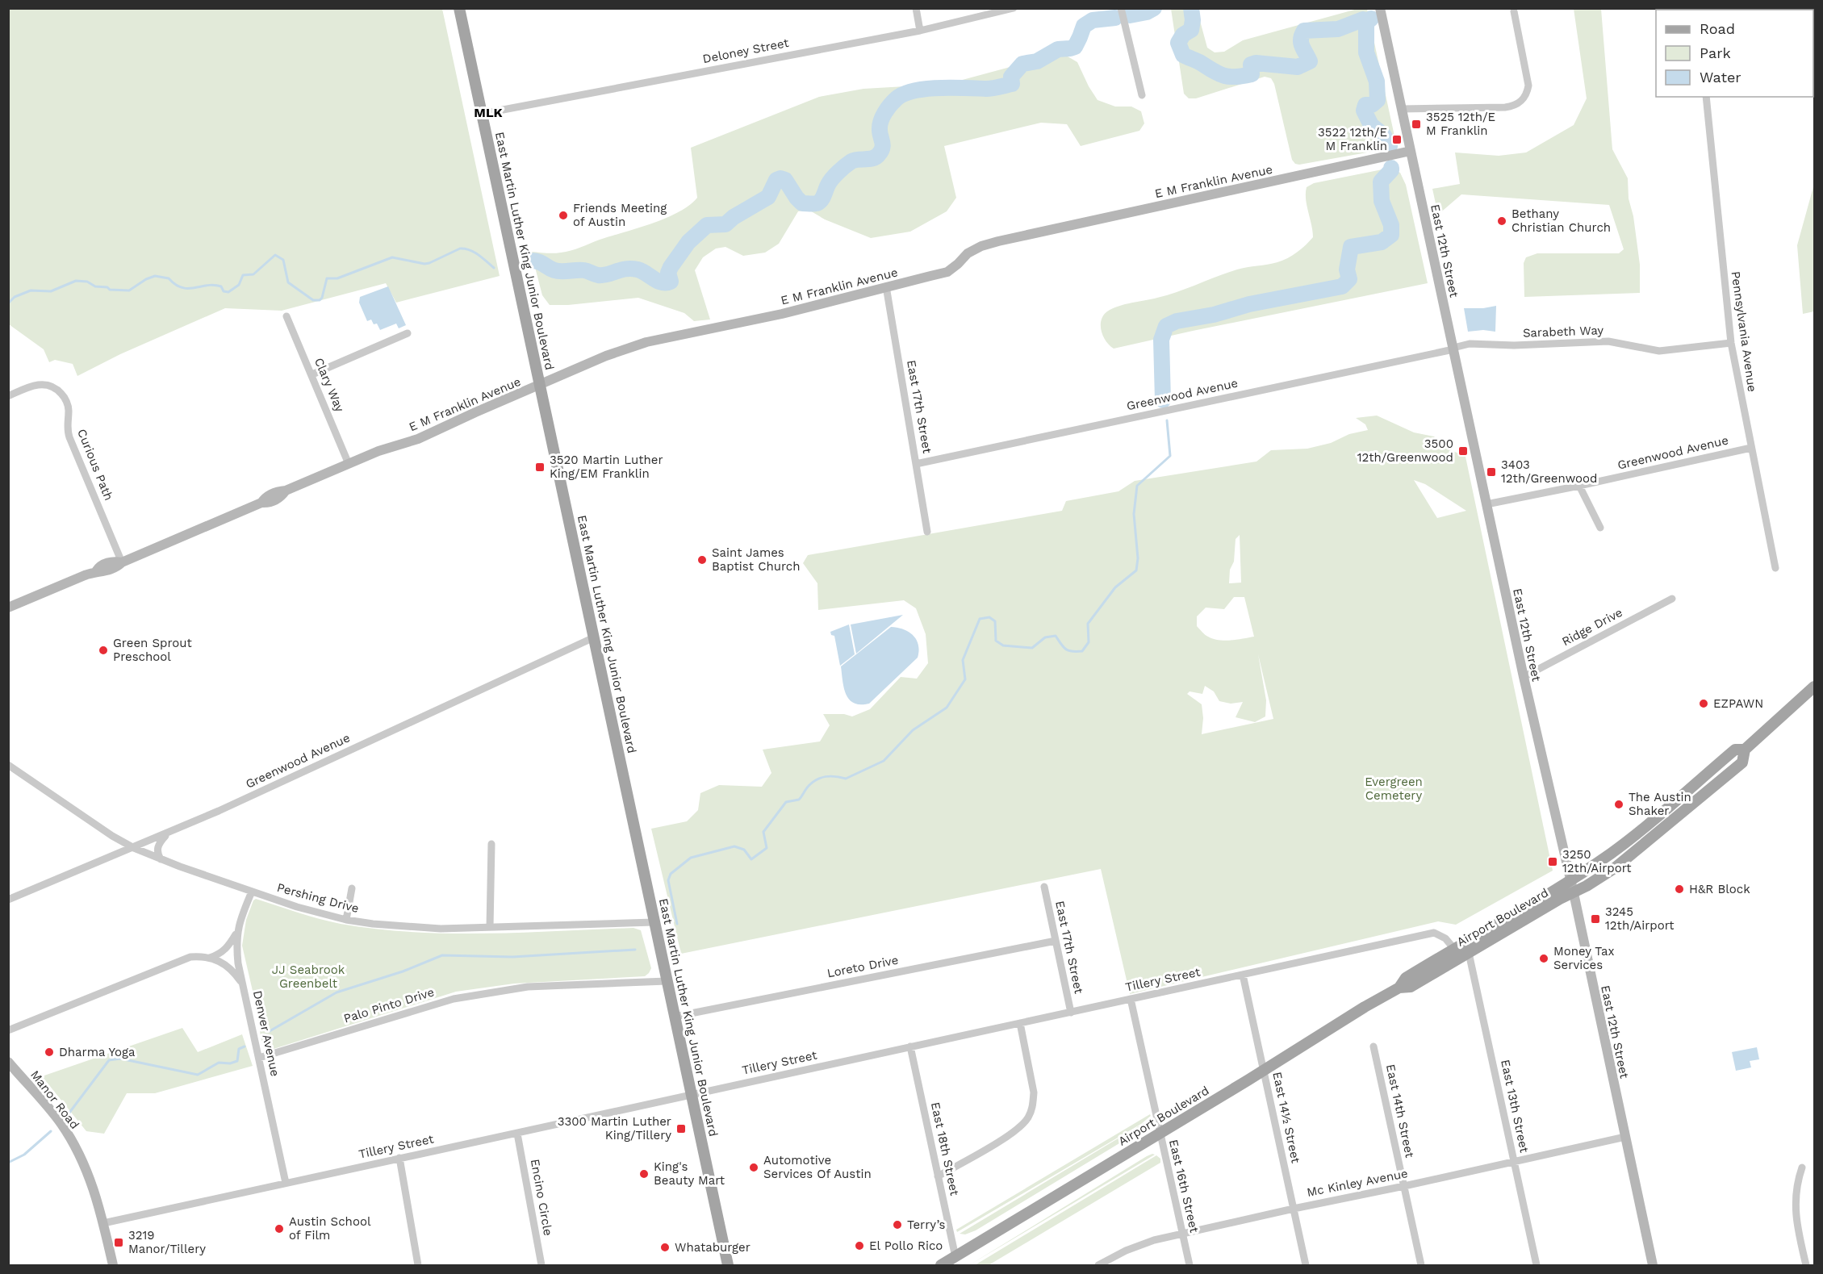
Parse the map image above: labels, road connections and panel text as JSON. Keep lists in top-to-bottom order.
{
  "streets": {
    "main road": ["East Martin Luther King Junior Boulevard", "Airport Boulevard"],
    "street": [
      "Deloney Street",
      "E M Franklin Avenue",
      "East 12th Street",
      "Sarabeth Way",
      "Pennsylvania Avenue",
      "Clary Way",
      "Greenwood Avenue",
      "East 17th Street",
      "Curious Path",
      "Ridge Drive",
      "Pershing Drive",
      "Loreto Drive",
      "Tillery Street",
      "Palo Pinto Drive",
      "Denver Avenue",
      "Manor Road",
      "East 13th Street",
      "East 14th Street",
      "East 14½ Street",
      "East 18th Street",
      "Mc Kinley Avenue",
      "East 16th Street",
      "Encino Circle"
    ]
  },
  "crossings": [
    ["Deloney Street", "East Martin Luther King Junior Boulevard"],
    ["E M Franklin Avenue", "East Martin Luther King Junior Boulevard"],
    ["E M Franklin Avenue", "East 12th Street"],
    ["E M Franklin Avenue", "Clary Way"],
    ["E M Franklin Avenue", "East 17th Street"],
    ["E M Franklin Avenue", "Curious Path"],
    ["East Martin Luther King Junior Boulevard", "Greenwood Avenue"],
    ["East Martin Luther King Junior Boulevard", "Pershing Drive"],
    ["East Martin Luther King Junior Boulevard", "Loreto Drive"],
    ["East Martin Luther King Junior Boulevard", "Tillery Street"],
    ["East Martin Luther King Junior Boulevard", "Palo Pinto Drive"],
    ["East 12th Street", "Sarabeth Way"],
    ["East 12th Street", "Greenwood Avenue"],
    ["East 12th Street", "Ridge Drive"],
    ["East 12th Street", "Airport Boulevard"],
    ["East 12th Street", "Mc Kinley Avenue"],
    ["Sarabeth Way", "Pennsylvania Avenue"],
    ["Sarabeth Way", "Greenwood Avenue"],
    ["Pennsylvania Avenue", "Greenwood Avenue"],
    ["Greenwood Avenue", "East 17th Street"],
    ["Greenwood Avenue", "Pershing Drive"],
    ["East 17th Street", "Loreto Drive"],
    ["East 17th Street", "Tillery Street"],
    ["Pershing Drive", "Denver Avenue"],
    ["Airport Boulevard", "Tillery Street"],
    ["Airport Boulevard", "East 13th Street"],
    ["Airport Boulevard", "East 14½ Street"],
    ["Airport Boulevard", "East 18th Street"],
    ["Airport Boulevard", "East 16th Street"],
    ["Tillery Street", "Denver Avenue"],
    ["Tillery Street", "Manor Road"],
    ["Tillery Street", "East 14½ Street"],
    ["Tillery Street", "East 18th Street"],
    ["Tillery Street", "East 16th Street"],
    ["Tillery Street", "Encino Circle"],
    ["Palo Pinto Drive", "Denver Avenue"],
    ["East 13th Street", "Mc Kinley Avenue"],
    ["East 14th Street", "Mc Kinley Avenue"],
    ["East 14½ Street", "Mc Kinley Avenue"],
    ["Mc Kinley Avenue", "East 16th Street"]
  ],
  "districts": ["MLK"],
  "parks": ["Evergreen Cemetery", "JJ Seabrook Greenbelt"],
  "places": {
    "transit": [
      "3525 12th/E M Franklin",
      "3522 12th/E M Franklin",
      "3500 12th/Greenwood",
      "3520 Martin Luther King/EM Franklin",
      "3403 12th/Greenwood",
      "3250 12th/Airport",
      "3245 12th/Airport",
      "3300 Martin Luther King/Tillery",
      "3219 Manor/Tillery"
    ],
    "other": [
      "Friends Meeting of Austin",
      "Bethany Christian Church",
      "Saint James Baptist Church",
      "Green Sprout Preschool",
      "EZPAWN",
      "The Austin Shaker",
      "H&R Block",
      "Money Tax Services",
      "Dharma Yoga",
      "Automotive Services Of Austin",
      "King's Beauty Mart",
      "Terry’s",
      "Austin School of Film",
      "El Pollo Rico",
      "Whataburger"
    ]
  },
  "legend": ["Road", "Park", "Water"]
}
